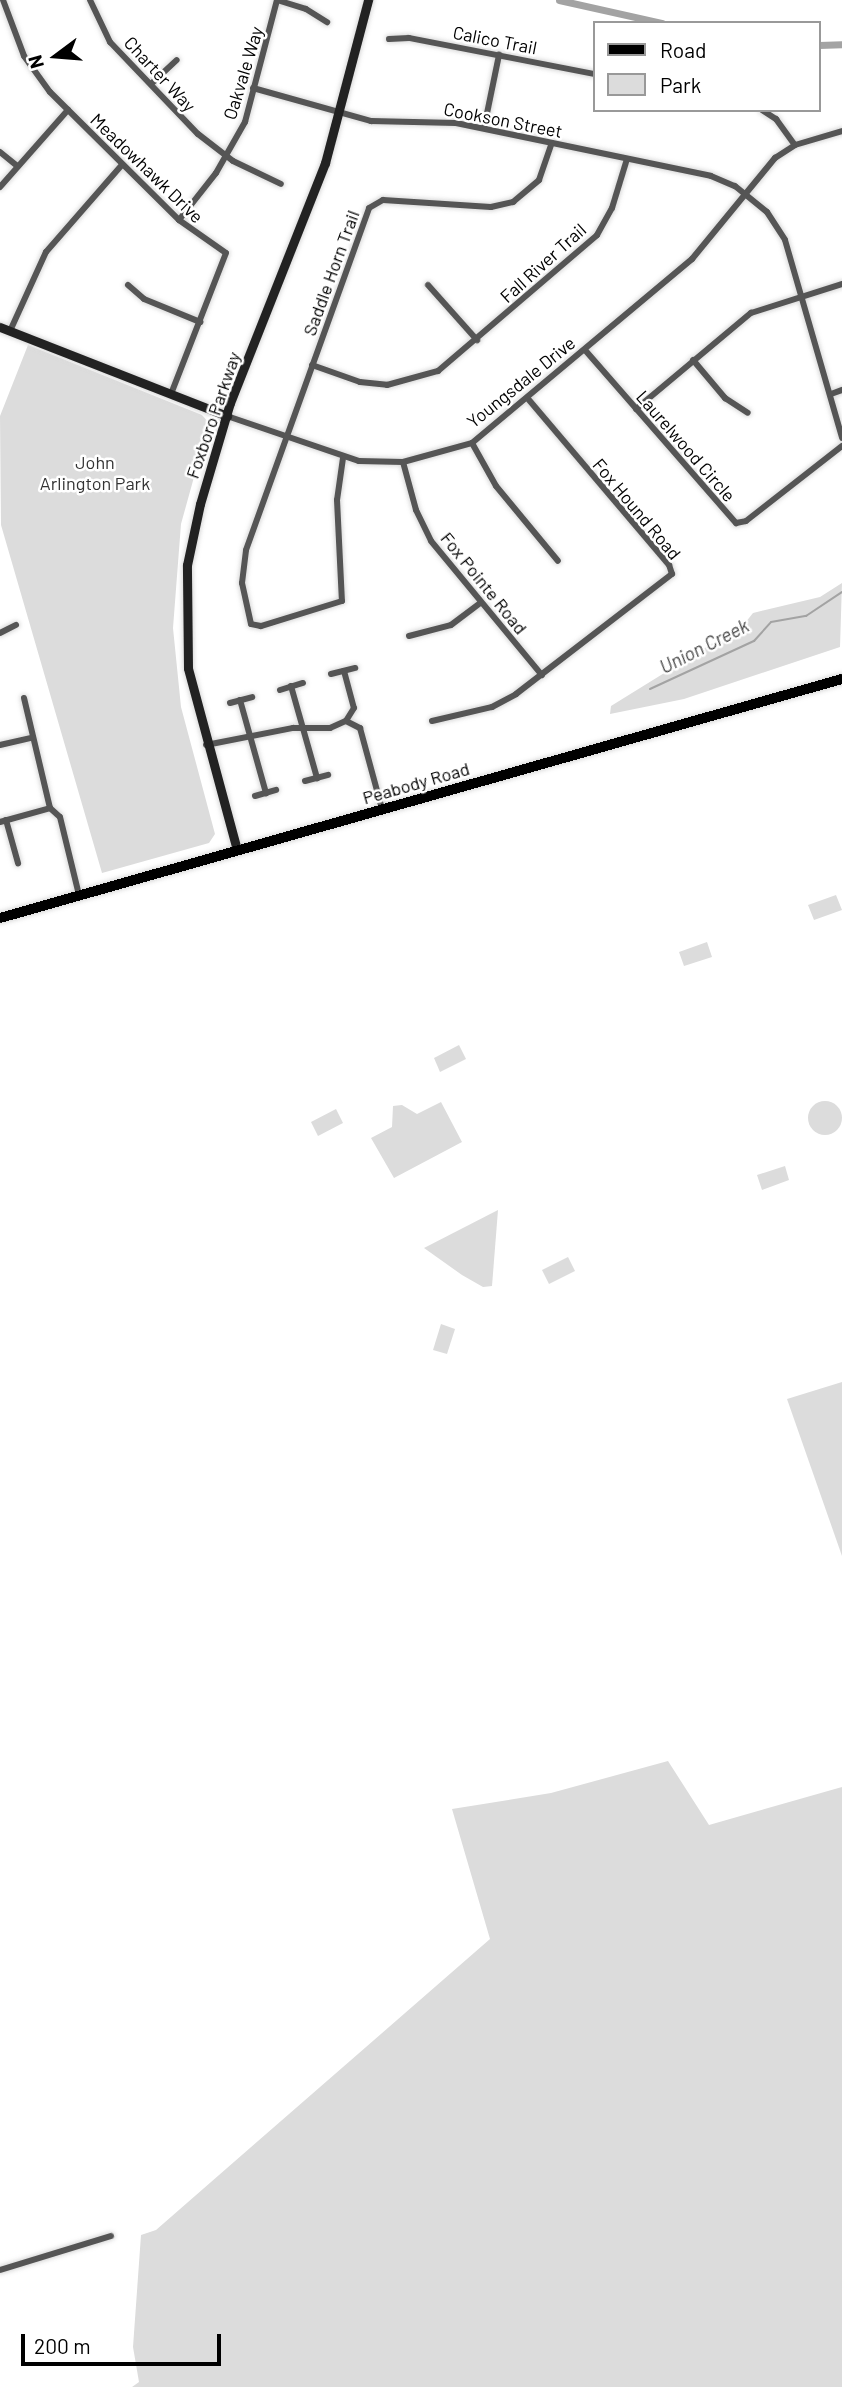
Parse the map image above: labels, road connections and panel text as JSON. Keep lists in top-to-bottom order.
{
  "streets": {
    "main road": ["Youngsdale Drive", "Foxboro Parkway", "Peabody Road"],
    "street": [
      "Calico Trail",
      "Oakvale Way",
      "Charter Way",
      "Cookson Street",
      "Meadowhawk Drive",
      "Fall River Trail",
      "Saddle Horn Trail",
      "Laurelwood Circle",
      "Fox Hound Road",
      "Fox Pointe Road"
    ]
  },
  "crossings": [
    ["Oakvale Way", "Charter Way"],
    ["Oakvale Way", "Cookson Street"],
    ["Oakvale Way", "Meadowhawk Drive"],
    ["Cookson Street", "Fall River Trail"],
    ["Cookson Street", "Saddle Horn Trail"],
    ["Cookson Street", "Youngsdale Drive"],
    ["Cookson Street", "Foxboro Parkway"],
    ["Meadowhawk Drive", "Youngsdale Drive"],
    ["Fall River Trail", "Saddle Horn Trail"],
    ["Saddle Horn Trail", "Youngsdale Drive"],
    ["Youngsdale Drive", "Foxboro Parkway"],
    ["Youngsdale Drive", "Laurelwood Circle"],
    ["Youngsdale Drive", "Fox Hound Road"],
    ["Youngsdale Drive", "Fox Pointe Road"],
    ["Foxboro Parkway", "Peabody Road"],
    ["Fox Hound Road", "Fox Pointe Road"]
  ],
  "water": ["Union Creek"],
  "parks": ["John Arlington Park"],
  "legend": ["Road", "Park"],
  "scale_bar": "200 m",
  "north": "left"
}
